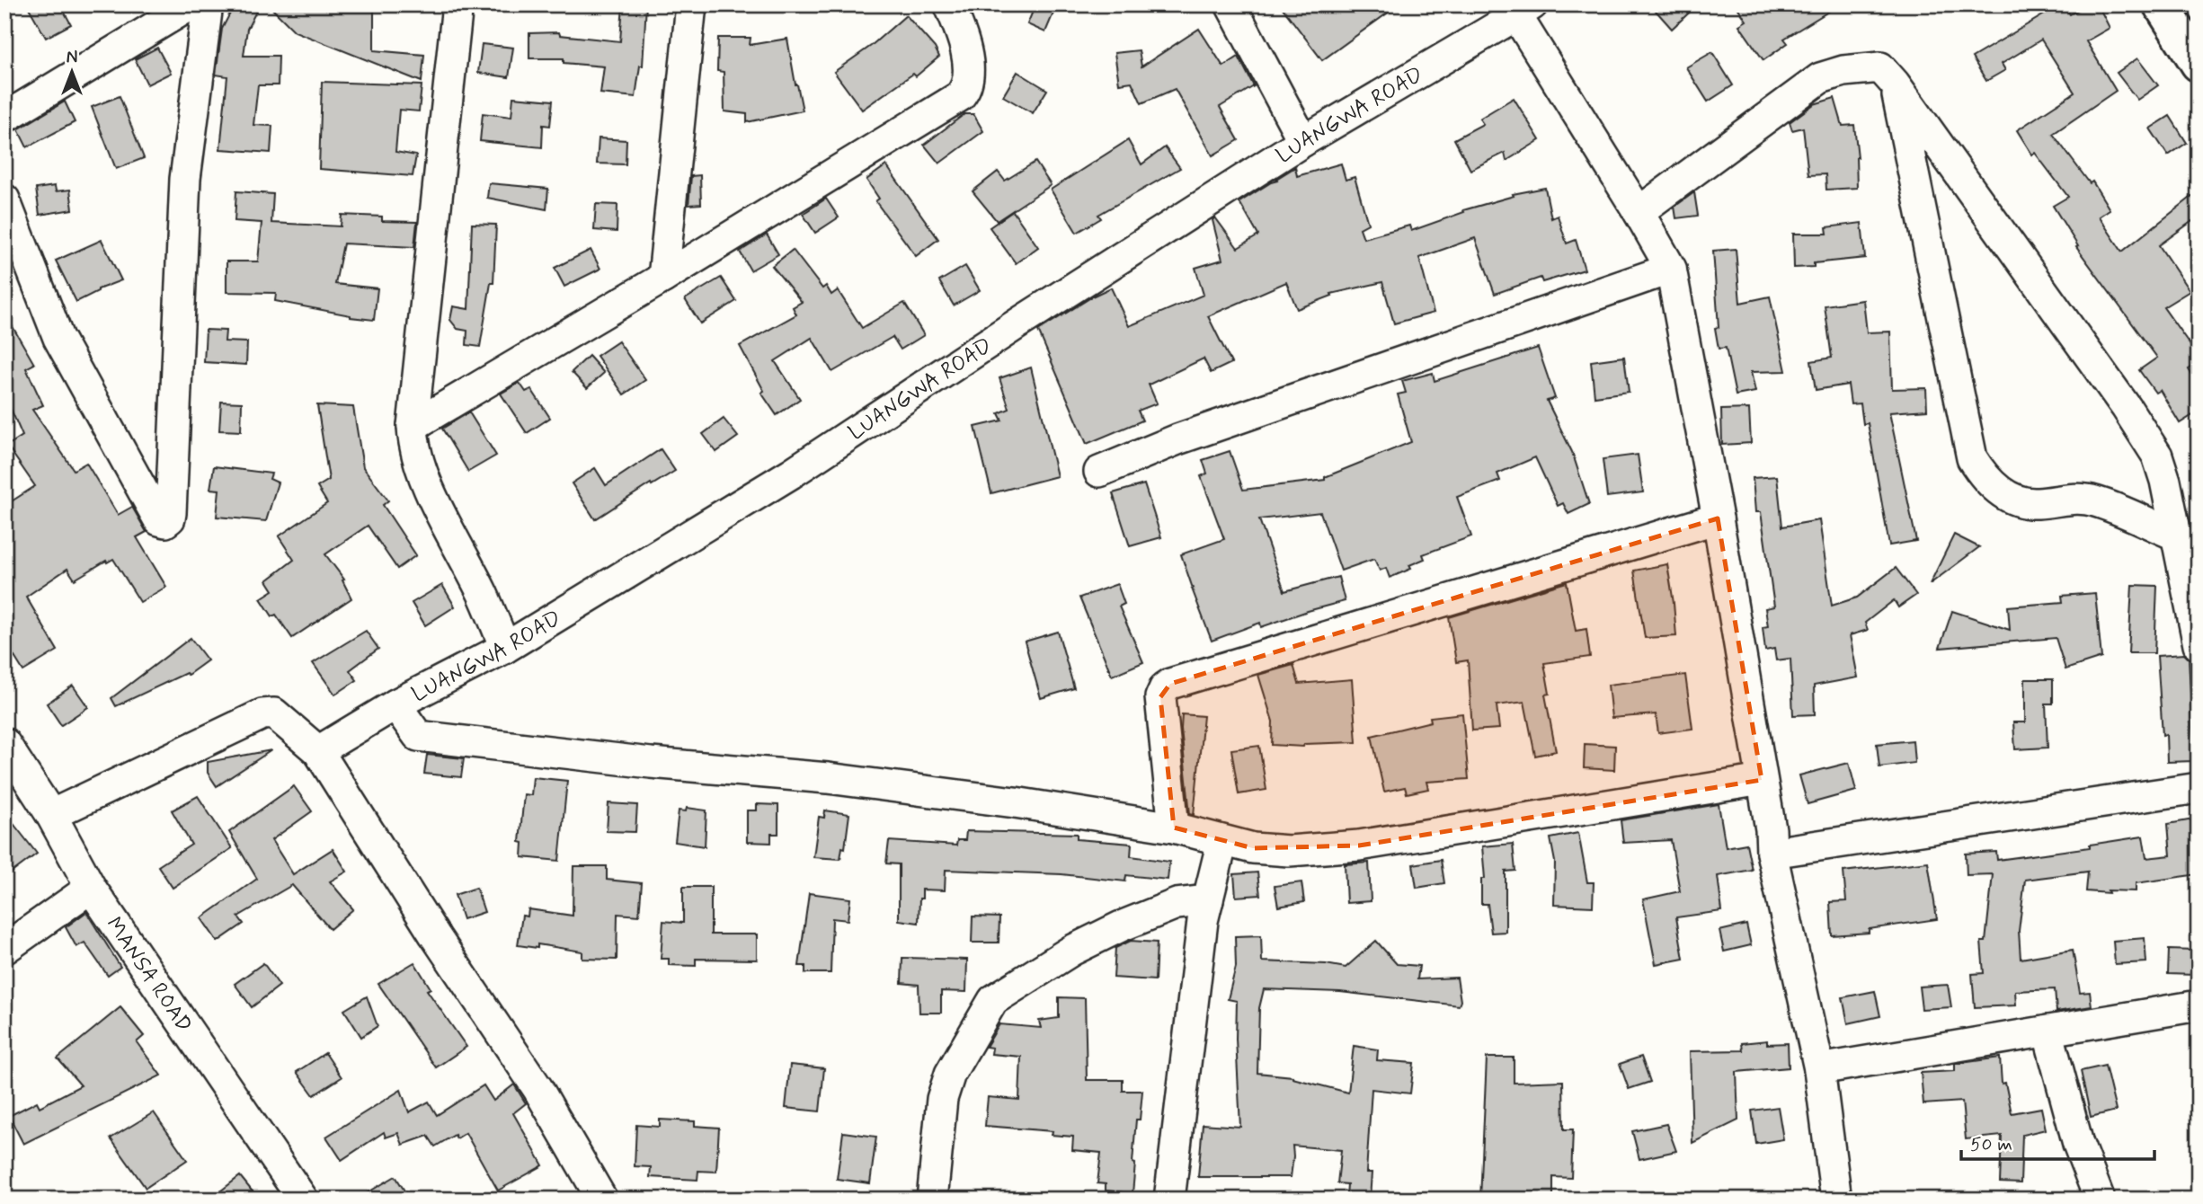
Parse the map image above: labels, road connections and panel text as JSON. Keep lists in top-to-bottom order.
{
  "streets": {
    "street": ["LUANGWA ROAD", "MANSA ROAD"]
  },
  "scale_bar": "50 m",
  "north": "top"
}
